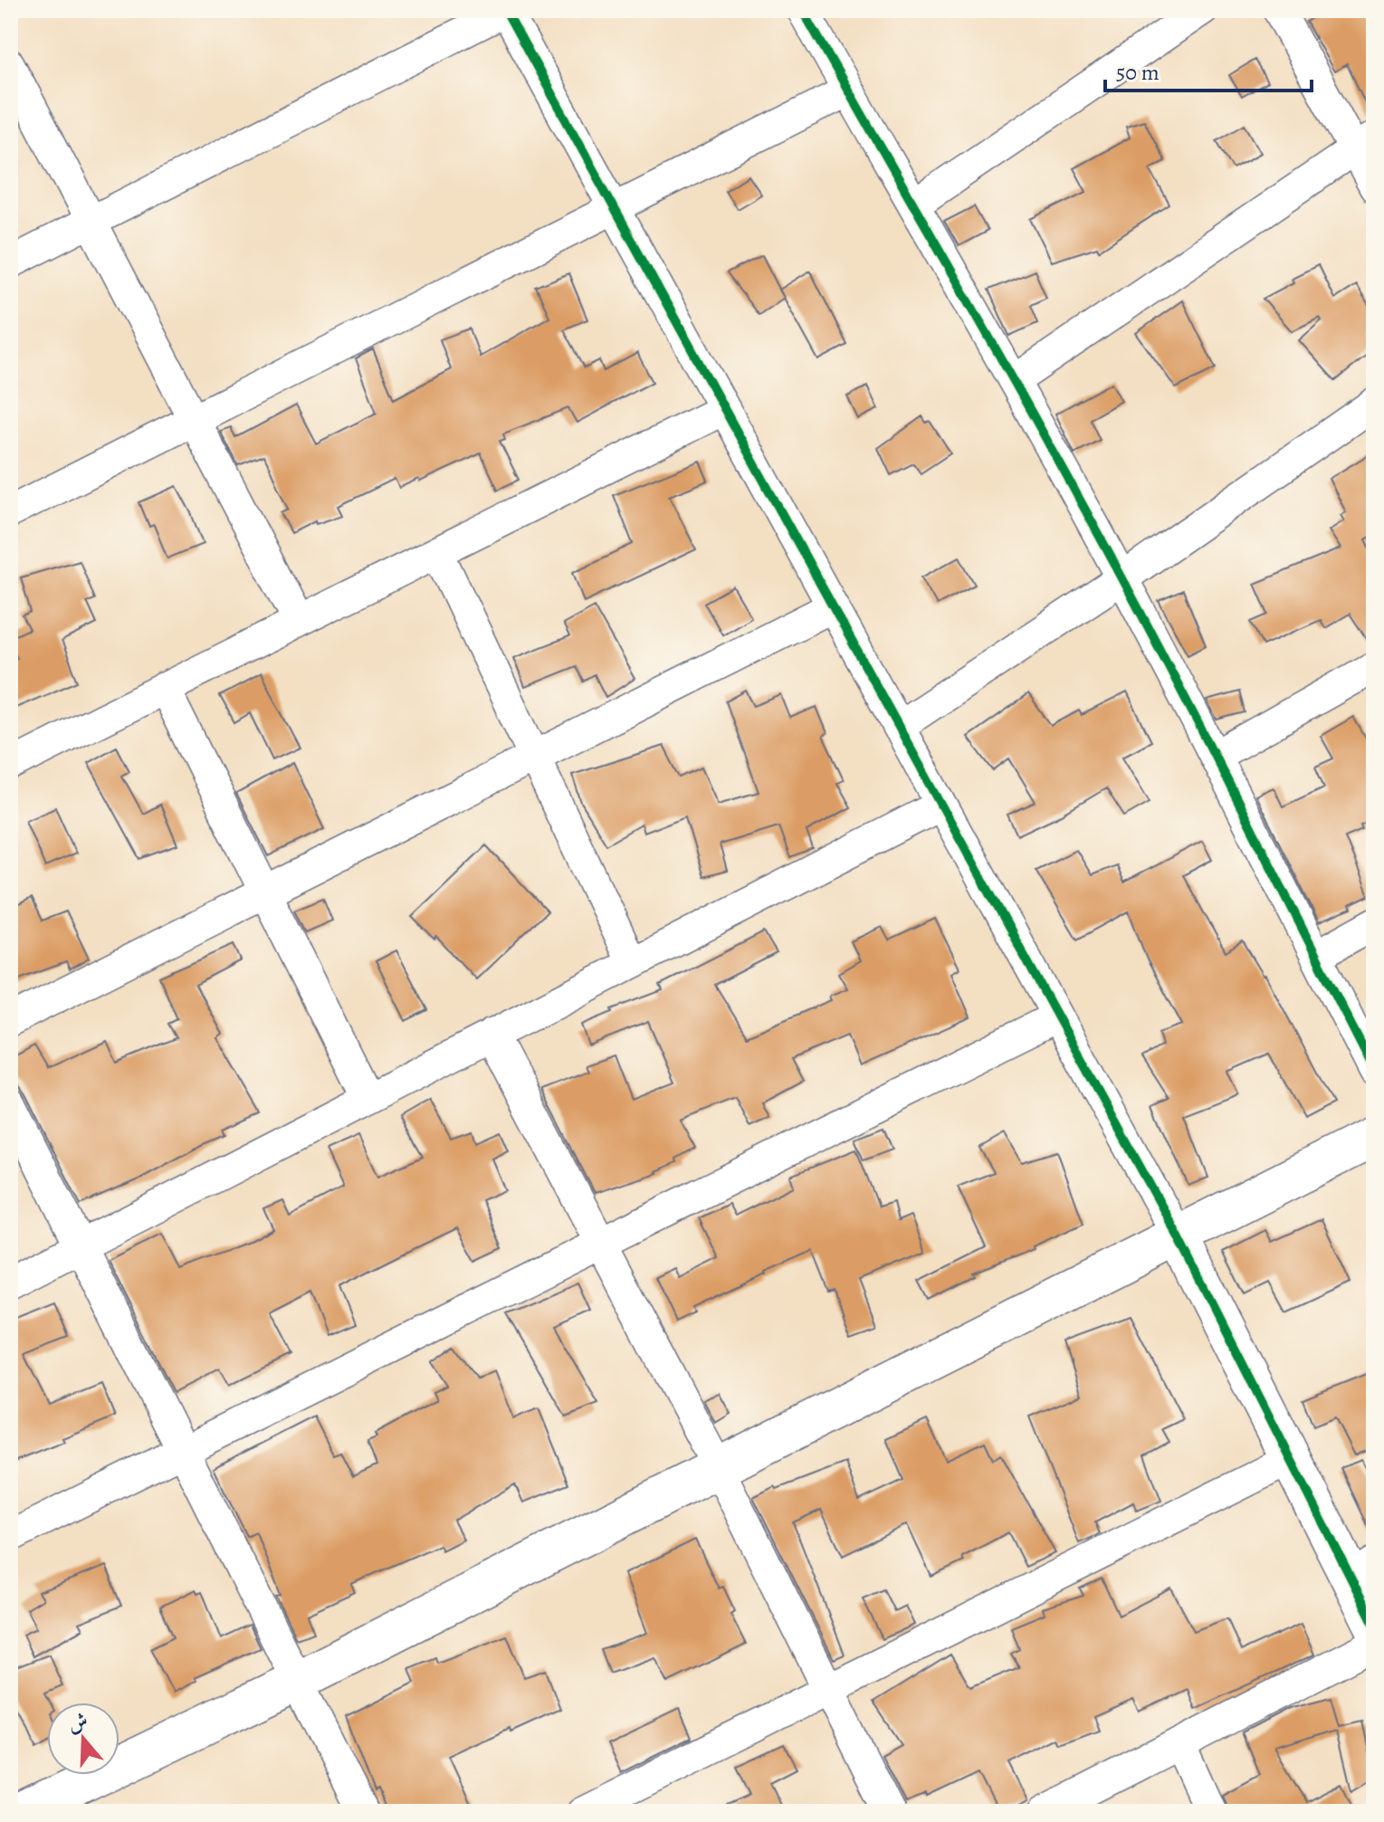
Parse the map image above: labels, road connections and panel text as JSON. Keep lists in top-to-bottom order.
{
  "scale_bar": "50 m",
  "north": "top"
}
